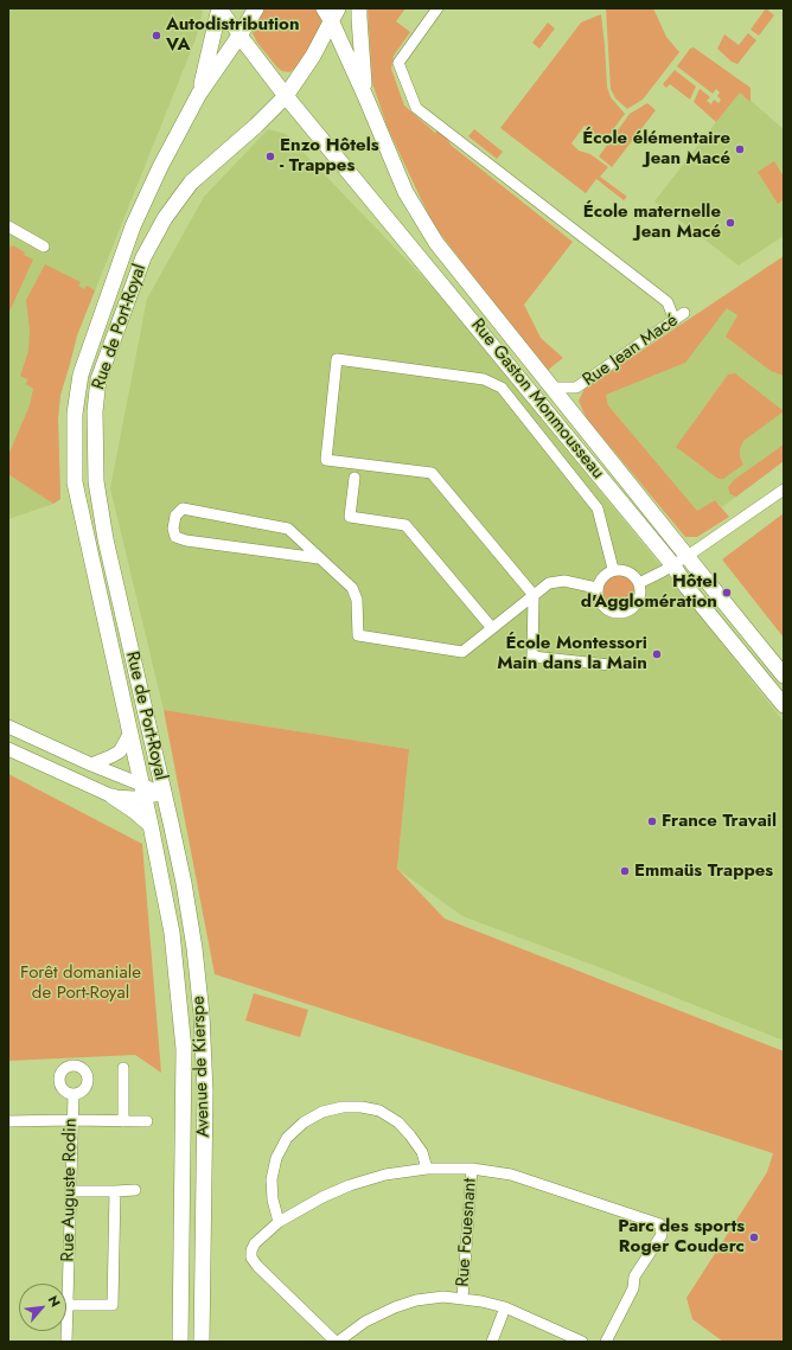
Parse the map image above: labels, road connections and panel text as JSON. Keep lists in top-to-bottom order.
{
  "streets": {
    "main road": ["Rue de Port-Royal", "Rue Gaston Monmousseau", "Avenue de Kierspe"],
    "street": ["Rue Jean Macé", "Rue Auguste Rodin", "Rue Fouesnant"]
  },
  "crossings": [
    ["Rue de Port-Royal", "Rue Gaston Monmousseau"],
    ["Rue de Port-Royal", "Avenue de Kierspe"],
    ["Rue Jean Macé", "Rue Gaston Monmousseau"]
  ],
  "parks": ["Forêt domaniale de Port-Royal"],
  "places": [
    "Autodistribution VA",
    "École élémentaire Jean Macé",
    "Enzo Hôtels - Trappes",
    "École maternelle Jean Macé",
    "Hôtel d'Agglomération",
    "École Montessori Main dans la Main",
    "France Travail",
    "Emmaüs Trappes",
    "Parc des sports Roger Couderc"
  ],
  "north": "top right"
}
